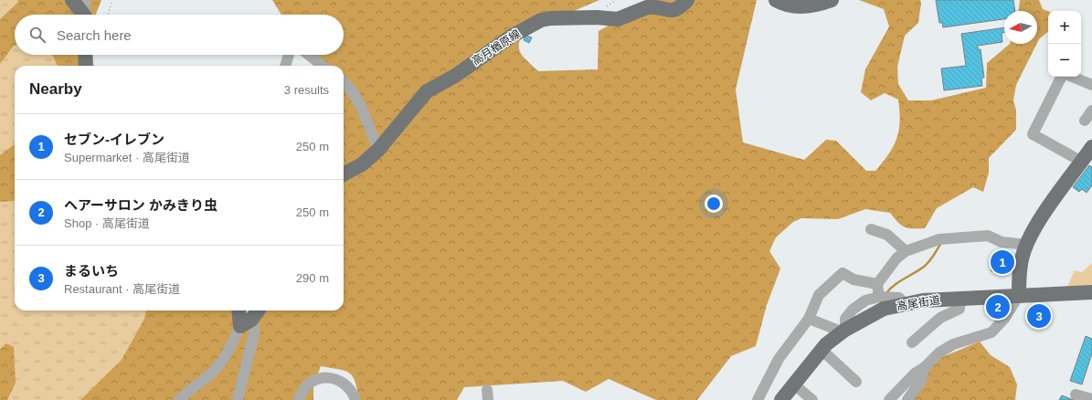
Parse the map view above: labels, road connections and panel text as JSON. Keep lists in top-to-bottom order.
{
  "streets": {
    "main road": ["高月楢原線", "高尾街道"]
  },
  "north": "left",
  "page": {
    "map_buttons": ["+", "−"],
    "search": "Search here",
    "heading": ["Nearby", "3 results"],
    "list": [
      {
        "mark": "1",
        "name": "セブン-イレブン",
        "note": "Supermarket · 高尾街道",
        "value": "250 m"
      },
      {
        "mark": "2",
        "name": "ヘアーサロン かみきり虫",
        "note": "Shop · 高尾街道",
        "value": "250 m"
      },
      {
        "mark": "3",
        "name": "まるいち",
        "note": "Restaurant · 高尾街道",
        "value": "290 m"
      }
    ],
    "pins": ["1", "2", "3"]
  }
}
